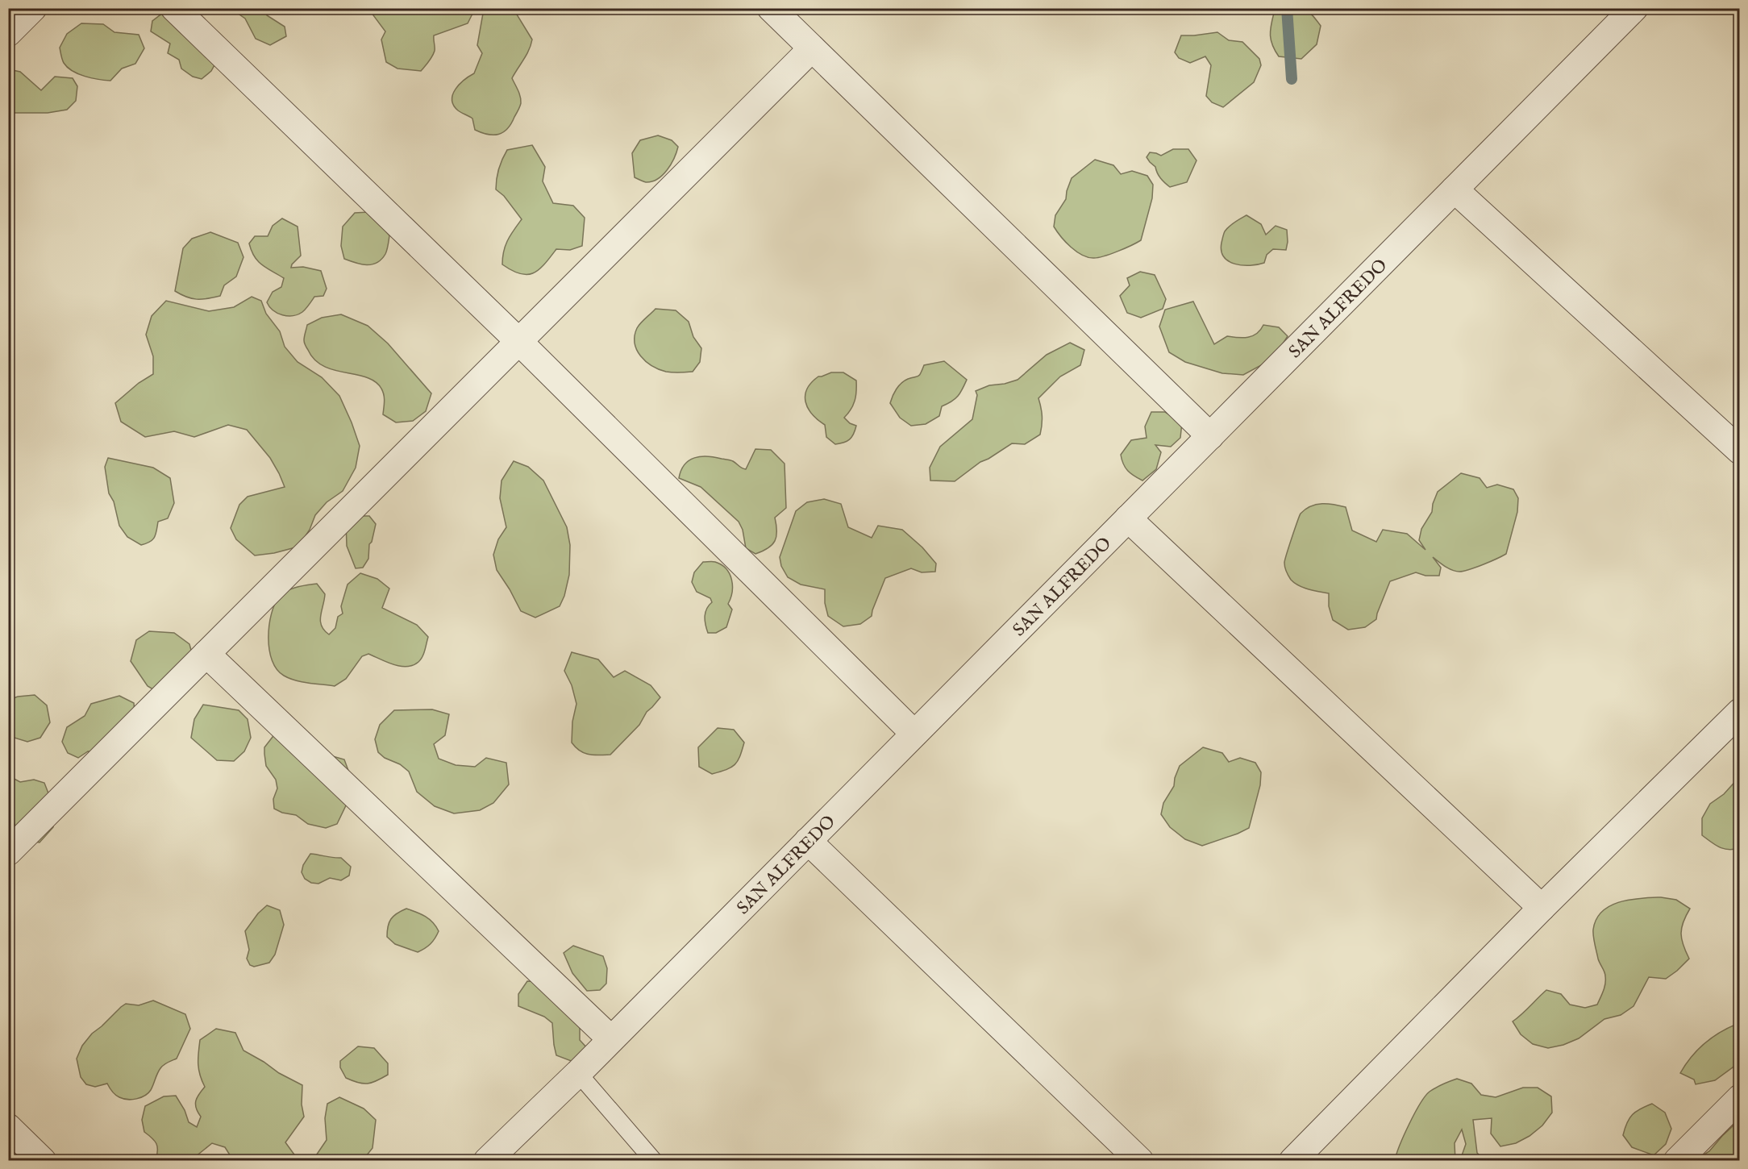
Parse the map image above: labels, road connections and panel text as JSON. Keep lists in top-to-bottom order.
{
  "streets": {
    "street": ["SAN ALFREDO"]
  }
}
